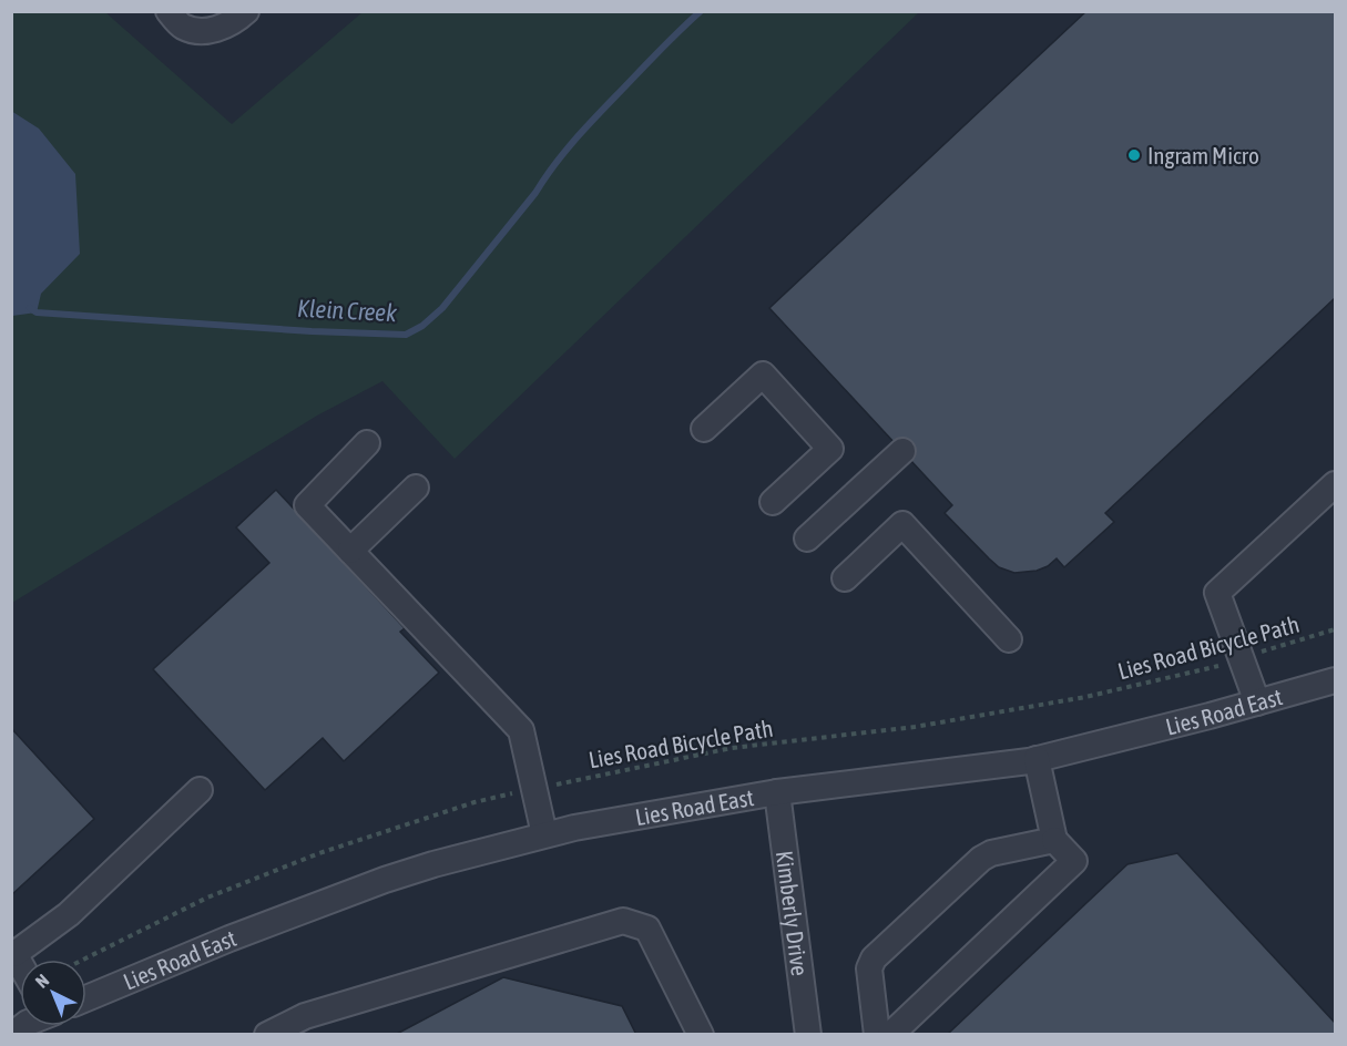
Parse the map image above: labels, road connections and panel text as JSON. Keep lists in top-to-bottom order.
{
  "streets": {
    "street": ["Lies Road East", "Kimberly Drive"],
    "path": ["Lies Road Bicycle Path"]
  },
  "crossings": [
    ["Lies Road East", "Kimberly Drive"]
  ],
  "water": ["Klein Creek"],
  "places": ["Ingram Micro"],
  "north": "top left"
}
